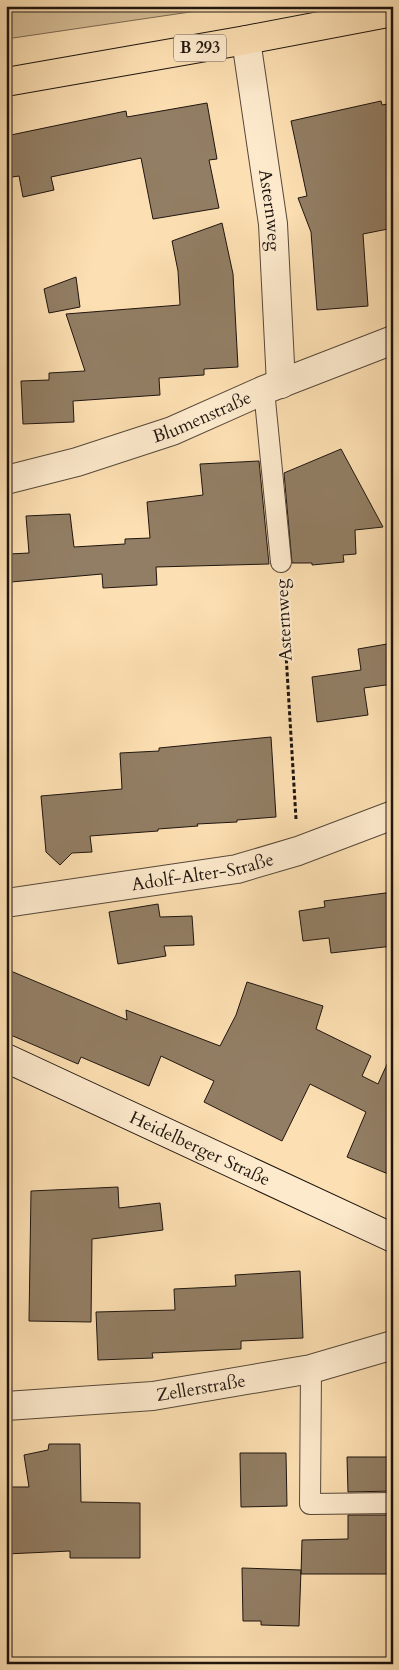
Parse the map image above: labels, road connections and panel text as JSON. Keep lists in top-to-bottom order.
{
  "streets": {
    "main road": ["B 293"],
    "street": [
      "Asternweg",
      "Blumenstraße",
      "Adolf-Alter-Straße",
      "Heidelberger Straße",
      "Zellerstraße"
    ]
  },
  "crossings": [
    ["B 293", "Asternweg"],
    ["Asternweg", "Blumenstraße"],
    ["Asternweg", "Adolf-Alter-Straße"]
  ]
}
